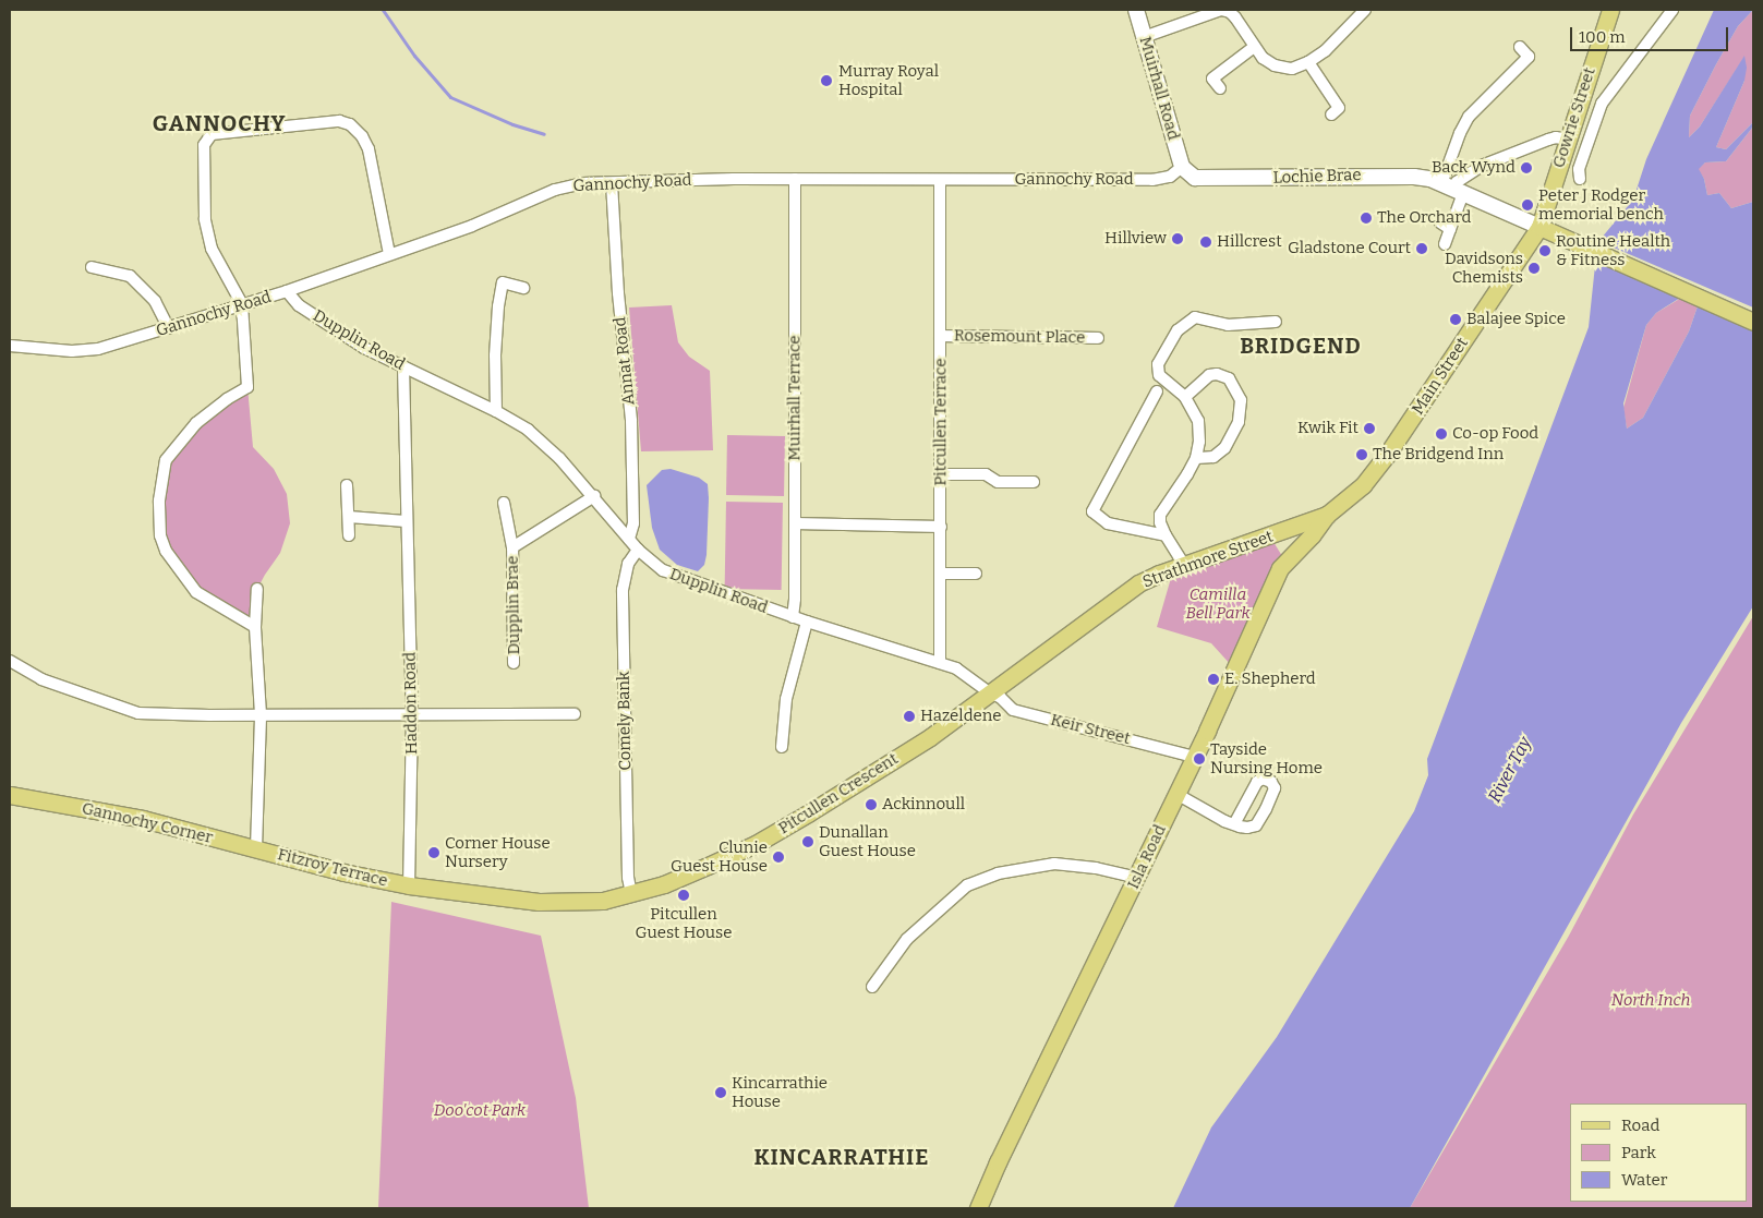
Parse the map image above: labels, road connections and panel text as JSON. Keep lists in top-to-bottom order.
{
  "streets": {
    "main road": [
      "Gowrie Street",
      "Main Street",
      "Strathmore Street",
      "Pitcullen Crescent",
      "Gannochy Corner",
      "Isla Road",
      "Fitzroy Terrace"
    ],
    "street": [
      "Muirhall Road",
      "Lochie Brae",
      "Gannochy Road",
      "Rosemount Place",
      "Dupplin Road",
      "Annat Road",
      "Muirhall Terrace",
      "Pitcullen Terrace",
      "Dupplin Brae",
      "Haddon Road",
      "Comely Bank",
      "Keir Street"
    ]
  },
  "crossings": [
    ["Muirhall Road", "Lochie Brae"],
    ["Muirhall Road", "Gannochy Road"],
    ["Gowrie Street", "Lochie Brae"],
    ["Gowrie Street", "Main Street"],
    ["Lochie Brae", "Gannochy Road"],
    ["Lochie Brae", "Main Street"],
    ["Gannochy Road", "Dupplin Road"],
    ["Gannochy Road", "Annat Road"],
    ["Gannochy Road", "Muirhall Terrace"],
    ["Gannochy Road", "Pitcullen Terrace"],
    ["Rosemount Place", "Pitcullen Terrace"],
    ["Dupplin Road", "Annat Road"],
    ["Dupplin Road", "Muirhall Terrace"],
    ["Dupplin Road", "Pitcullen Terrace"],
    ["Dupplin Road", "Strathmore Street"],
    ["Dupplin Road", "Dupplin Brae"],
    ["Dupplin Road", "Haddon Road"],
    ["Dupplin Road", "Comely Bank"],
    ["Dupplin Road", "Keir Street"],
    ["Dupplin Road", "Pitcullen Crescent"],
    ["Main Street", "Strathmore Street"],
    ["Main Street", "Isla Road"],
    ["Strathmore Street", "Keir Street"],
    ["Strathmore Street", "Pitcullen Crescent"],
    ["Strathmore Street", "Isla Road"],
    ["Haddon Road", "Fitzroy Terrace"],
    ["Comely Bank", "Pitcullen Crescent"],
    ["Keir Street", "Pitcullen Crescent"],
    ["Keir Street", "Isla Road"],
    ["Pitcullen Crescent", "Fitzroy Terrace"],
    ["Gannochy Corner", "Fitzroy Terrace"]
  ],
  "districts": ["GANNOCHY", "BRIDGEND", "KINCARRATHIE"],
  "water": ["River Tay"],
  "parks": ["Camilla Bell Park", "North Inch", "Doo'cot Park"],
  "places": [
    "Murray Royal Hospital",
    "Back Wynd",
    "Peter J Rodger memorial bench",
    "The Orchard",
    "Hillview",
    "Hillcrest",
    "Gladstone Court",
    "Routine Health & Fitness",
    "Davidsons Chemists",
    "Balajee Spice",
    "Kwik Fit",
    "Co-op Food",
    "The Bridgend Inn",
    "E. Shepherd",
    "Hazeldene",
    "Tayside Nursing Home",
    "Ackinnoull",
    "Dunallan Guest House",
    "Corner House Nursery",
    "Clunie Guest House",
    "Pitcullen Guest House",
    "Kincarrathie House"
  ],
  "legend": ["Road", "Park", "Water"],
  "scale_bar": "100 m"
}
